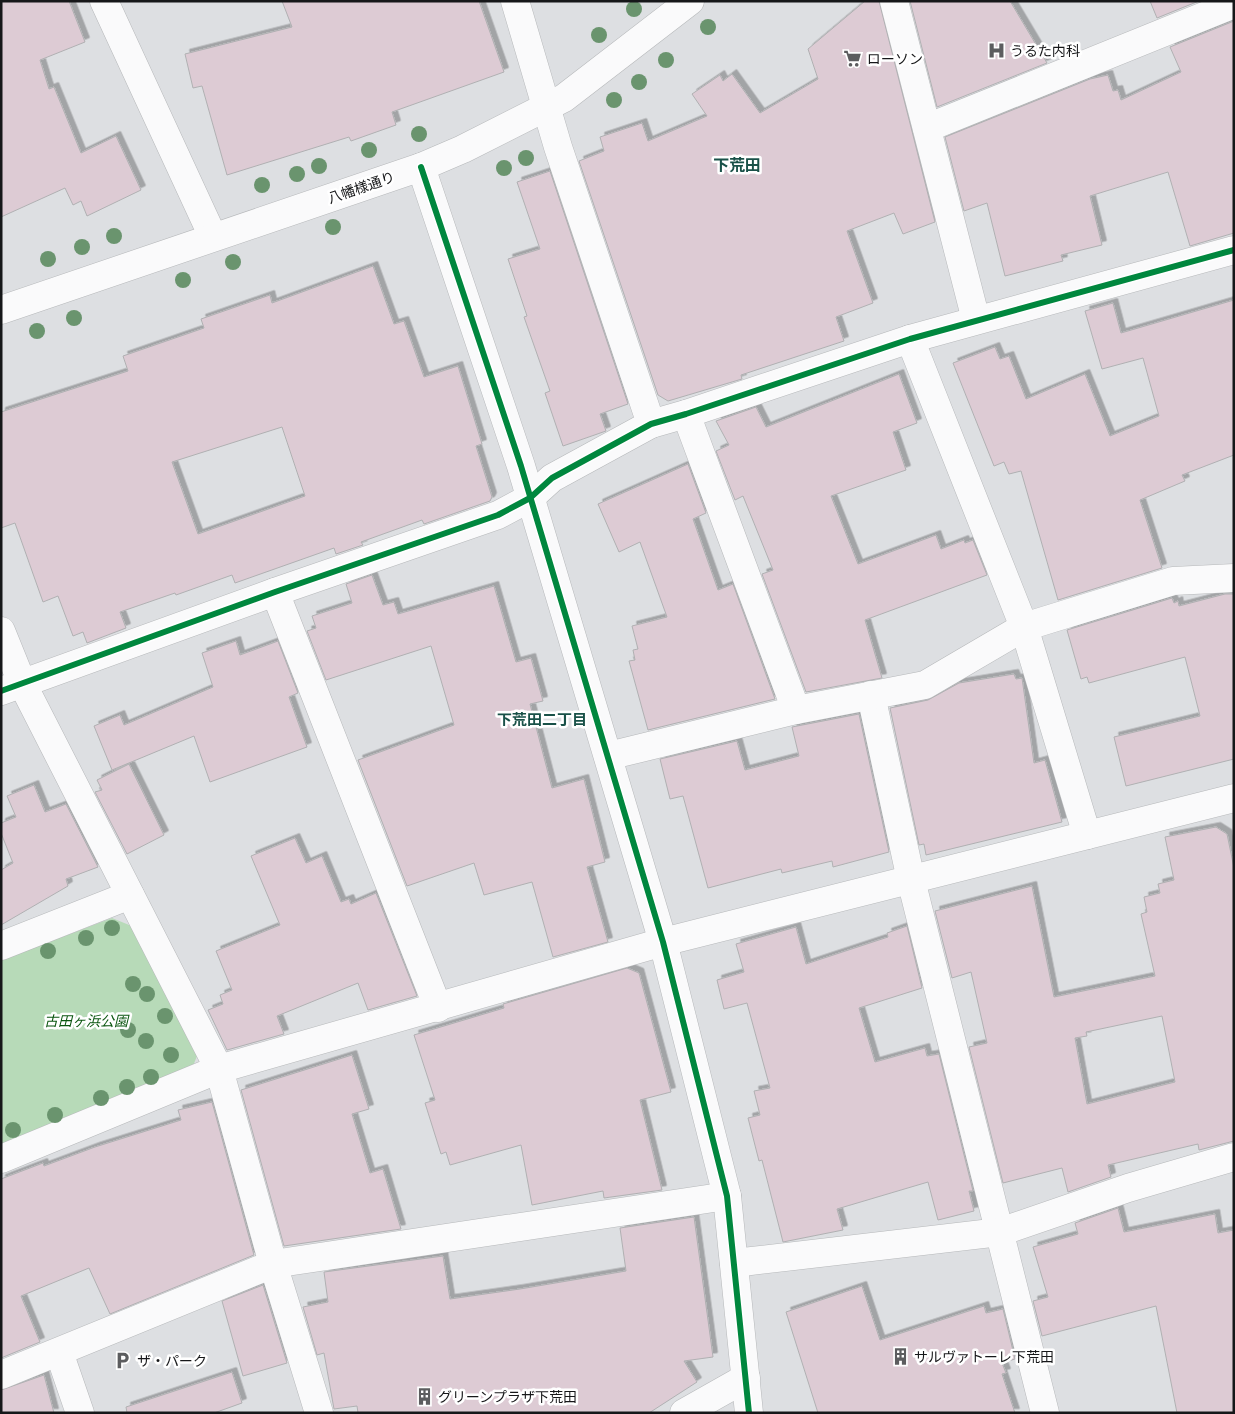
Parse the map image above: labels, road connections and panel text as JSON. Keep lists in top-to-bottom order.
{
  "streets": {
    "street": ["八幡様通り"]
  },
  "districts": ["下荒田", "下荒田二丁目"],
  "parks": ["古田ヶ浜公園"],
  "places": {
    "hospital": ["うるた内科"],
    "supermarket": ["ローソン"],
    "building": ["サルヴァトーレ下荒田", "グリーンプラザ下荒田"],
    "parking": ["ザ・パーク"]
  }
}
